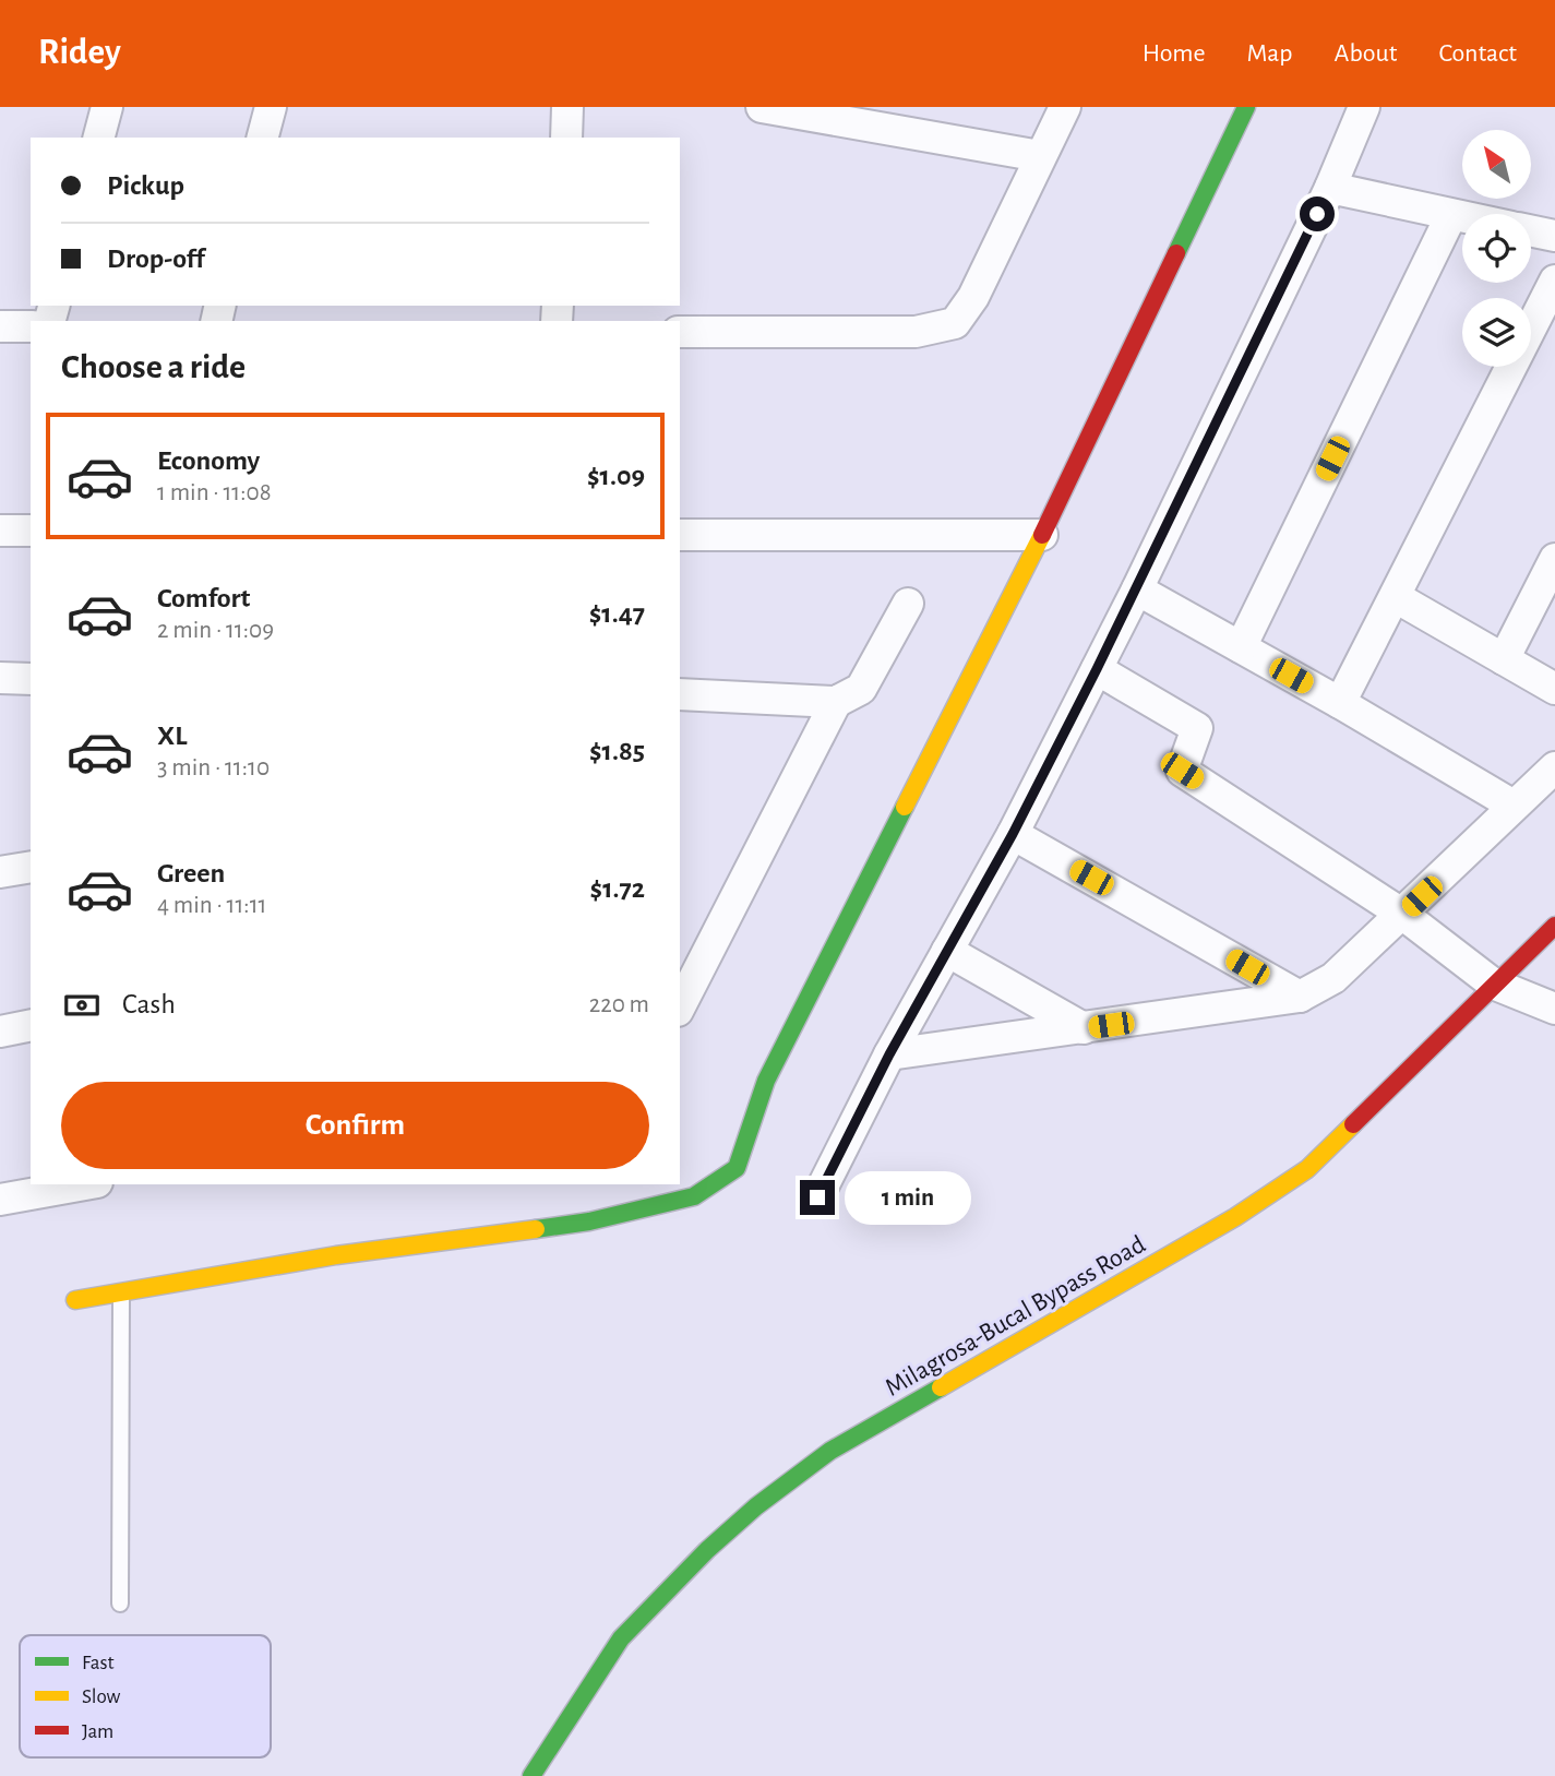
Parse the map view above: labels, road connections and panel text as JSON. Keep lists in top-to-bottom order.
{
  "streets": {
    "street": ["Milagrosa-Bucal Bypass Road"]
  },
  "legend": ["Fast", "Slow", "Jam"],
  "north": "top left",
  "page": {
    "header": "Ridey",
    "nav": [
      "Home",
      "Map",
      "About",
      "Contact"
    ],
    "banner": ["Pickup", "Drop-off"],
    "heading": "Choose a ride",
    "list": [
      {
        "name": "Economy",
        "note": "1 min · 11:08",
        "value": "$1.09"
      },
      {
        "name": "Comfort",
        "note": "2 min · 11:09",
        "value": "$1.47"
      },
      {
        "name": "XL",
        "note": "3 min · 11:10",
        "value": "$1.85"
      },
      {
        "name": "Green",
        "note": "4 min · 11:11",
        "value": "$1.72"
      }
    ],
    "pay": ["Cash", "220 m"],
    "buttons": "Confirm",
    "bubble": "1 min"
  }
}
